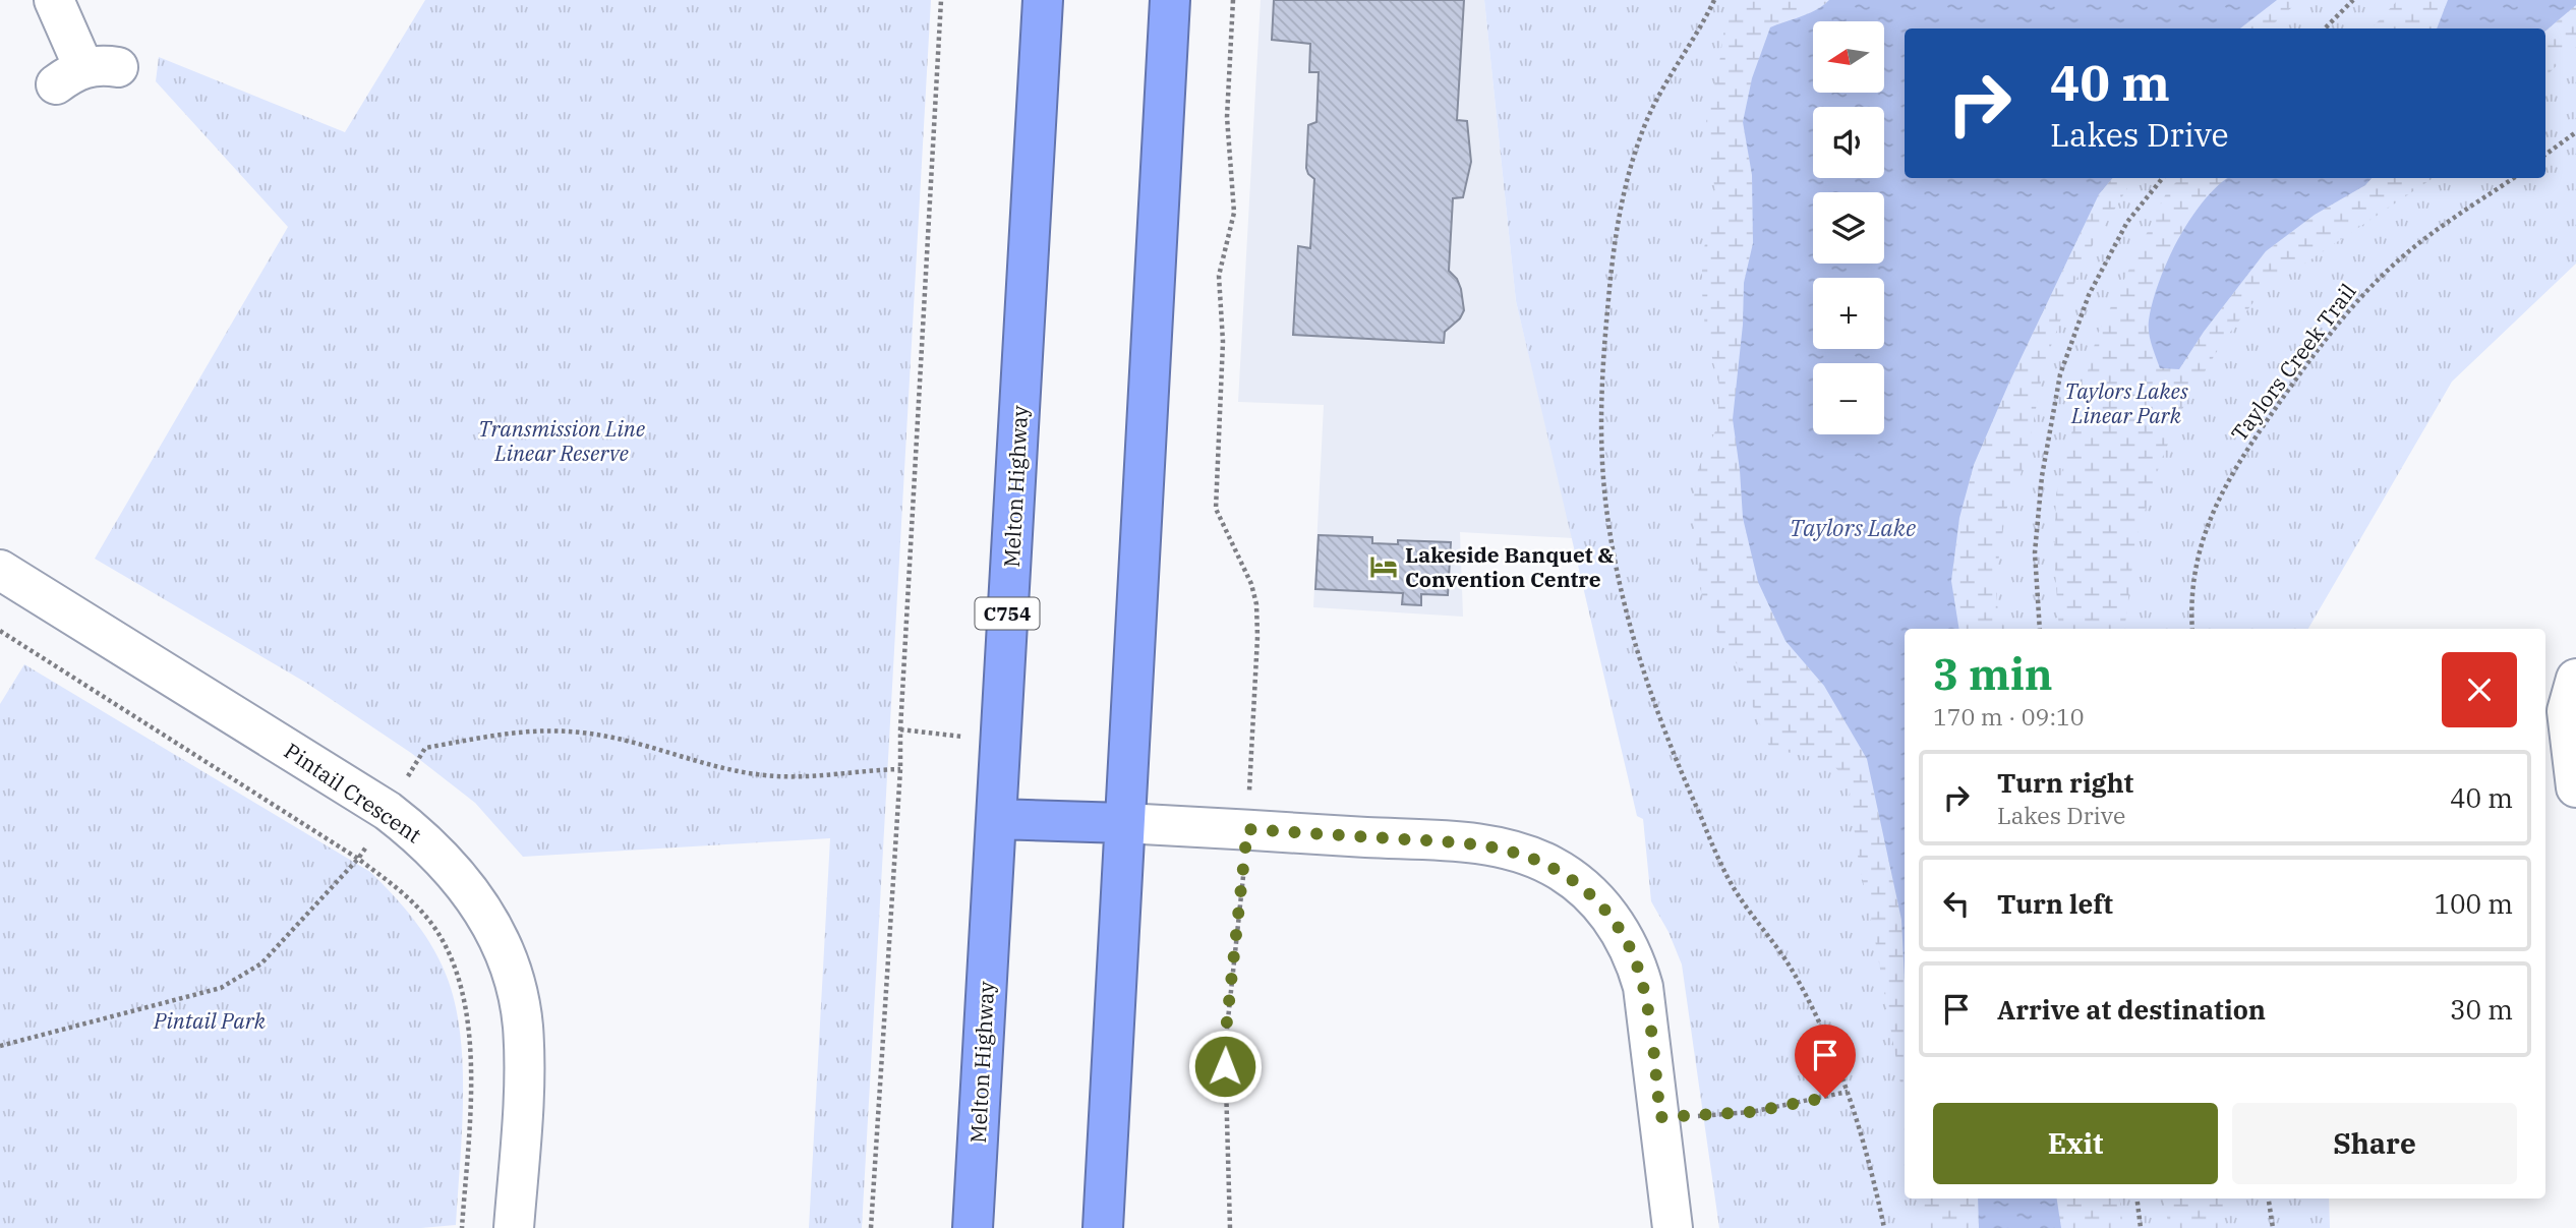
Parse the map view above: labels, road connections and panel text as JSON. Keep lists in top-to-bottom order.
{
  "streets": {
    "highway": ["Melton Highway", "C754"],
    "street": ["Pintail Crescent"],
    "path": ["Taylors Creek Trail"]
  },
  "water": ["Taylors Lake"],
  "parks": ["Taylors Lakes Linear Park", "Transmission Line Linear Reserve", "Pintail Park"],
  "places": {
    "hotel": ["Lakeside Banquet & Convention Centre"]
  },
  "north": "left",
  "page": {
    "map_buttons": ["+", "−"],
    "turn": ["40 m", "Lakes Drive"],
    "heading": ["3 min", "170 m · 09:10"],
    "list": [
      {
        "name": "Turn right",
        "note": "Lakes Drive",
        "value": "40 m"
      },
      {
        "name": "Turn left",
        "value": "100 m"
      },
      {
        "name": "Arrive at destination",
        "value": "30 m"
      }
    ],
    "buttons": ["Exit", "Share"]
  }
}
